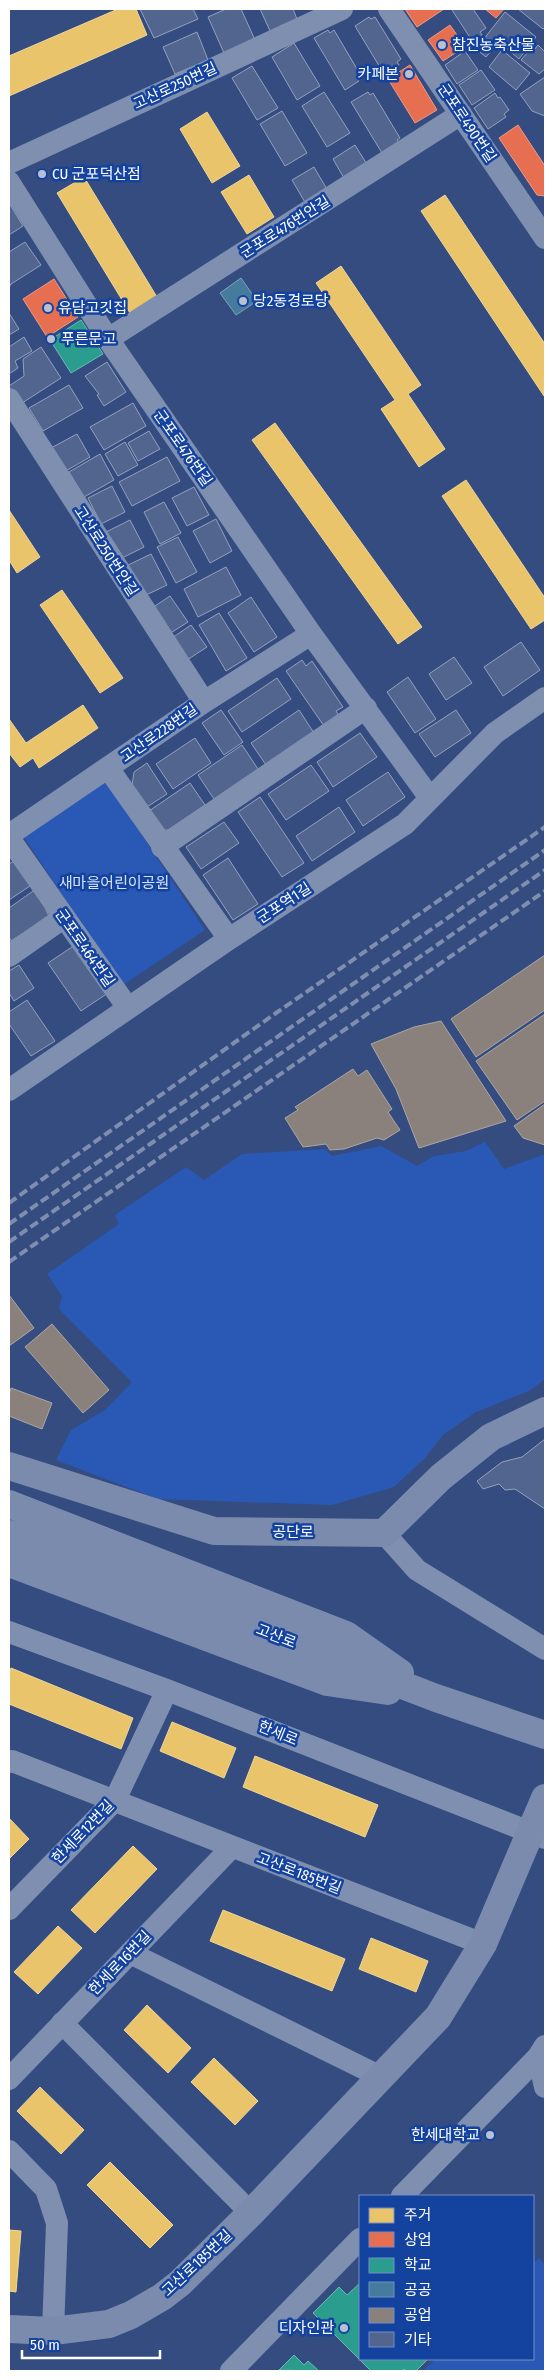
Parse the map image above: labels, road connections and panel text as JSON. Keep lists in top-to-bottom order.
{
  "streets": {
    "street": [
      "고산로250번길",
      "군포로490번길",
      "군포로476번안길",
      "군포로476번길",
      "고산로250번안길",
      "고산로228번길",
      "군포역1길",
      "군포로464번길",
      "공단로",
      "고산로",
      "한세로",
      "한세로12번길",
      "고산로185번길",
      "한세로16번길"
    ]
  },
  "crossings": [
    ["군포로490번길", "군포로476번안길"],
    ["군포로476번안길", "군포로476번길"],
    ["군포로476번길", "고산로228번길"],
    ["군포로476번길", "군포역1길"],
    ["고산로250번안길", "고산로228번길"],
    ["고산로228번길", "군포로464번길"],
    ["군포역1길", "군포로464번길"],
    ["한세로", "한세로12번길"],
    ["한세로", "고산로185번길"],
    ["한세로12번길", "고산로185번길"],
    ["고산로185번길", "한세로16번길"]
  ],
  "parks": ["새마을어린이공원"],
  "places": [
    "참진농축산물",
    "카페본",
    "CU 군포덕산점",
    "당2동경로당",
    "유담고깃집",
    "푸른문고",
    "한세대학교",
    "디자인관"
  ],
  "legend": [
    "주거",
    "상업",
    "학교",
    "공공",
    "공업",
    "기타"
  ],
  "scale_bar": "50 m"
}
